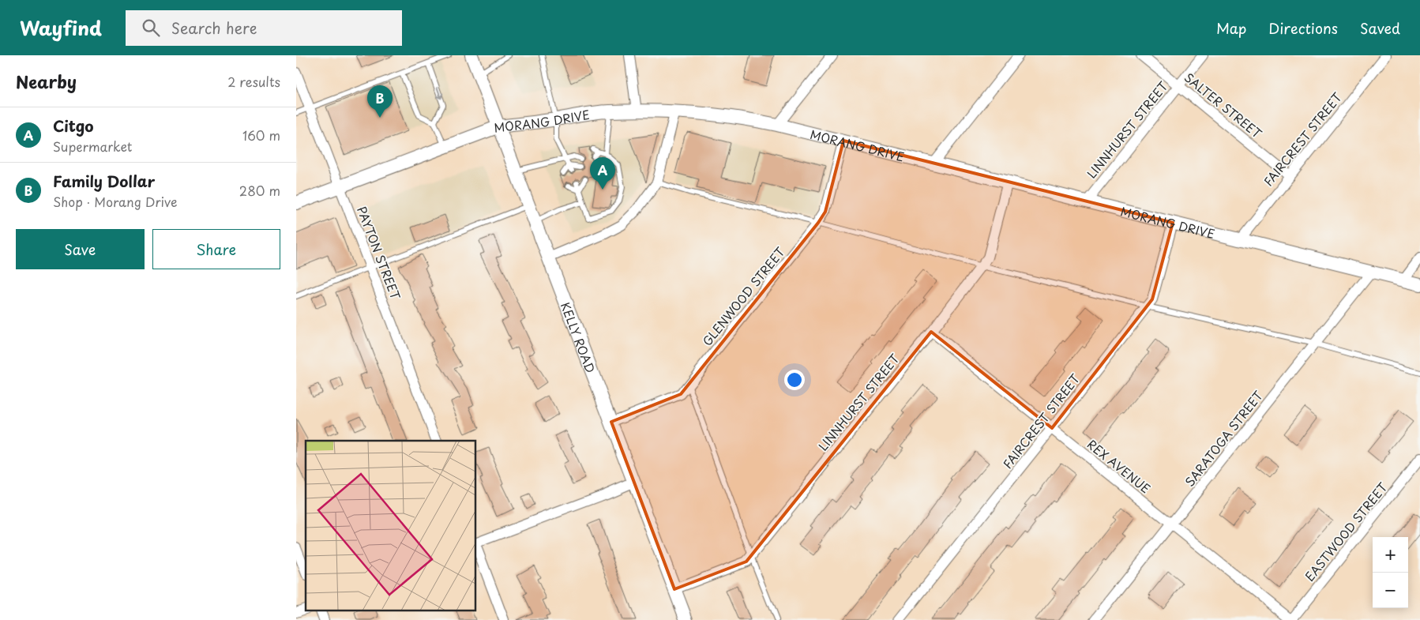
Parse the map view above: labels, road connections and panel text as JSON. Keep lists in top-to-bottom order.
{
  "streets": {
    "street": [
      "SALTER STREET",
      "MORANG DRIVE",
      "LINNHURST STREET",
      "FAIRCREST STREET",
      "PAYTON STREET",
      "GLENWOOD STREET",
      "KELLY ROAD",
      "SARATOGA STREET",
      "REX AVENUE",
      "EASTWOOD STREET"
    ]
  },
  "crossings": [
    ["SALTER STREET", "LINNHURST STREET"],
    ["SALTER STREET", "FAIRCREST STREET"],
    ["MORANG DRIVE", "LINNHURST STREET"],
    ["MORANG DRIVE", "FAIRCREST STREET"],
    ["MORANG DRIVE", "PAYTON STREET"],
    ["MORANG DRIVE", "GLENWOOD STREET"],
    ["MORANG DRIVE", "KELLY ROAD"],
    ["MORANG DRIVE", "SARATOGA STREET"],
    ["LINNHURST STREET", "KELLY ROAD"],
    ["LINNHURST STREET", "REX AVENUE"],
    ["FAIRCREST STREET", "REX AVENUE"],
    ["GLENWOOD STREET", "KELLY ROAD"],
    ["SARATOGA STREET", "REX AVENUE"],
    ["REX AVENUE", "EASTWOOD STREET"]
  ],
  "page": {
    "header": "Wayfind",
    "search": "Search here",
    "nav": ["Map", "Directions", "Saved"],
    "heading": ["Nearby", "2 results"],
    "pins": ["B", "A"],
    "list": [
      {
        "mark": "A",
        "name": "Citgo",
        "note": "Supermarket",
        "value": "160 m"
      },
      {
        "mark": "B",
        "name": "Family Dollar",
        "note": "Shop · Morang Drive",
        "value": "280 m"
      }
    ],
    "buttons": ["Save", "Share"],
    "map_buttons": ["+", "−"]
  }
}
